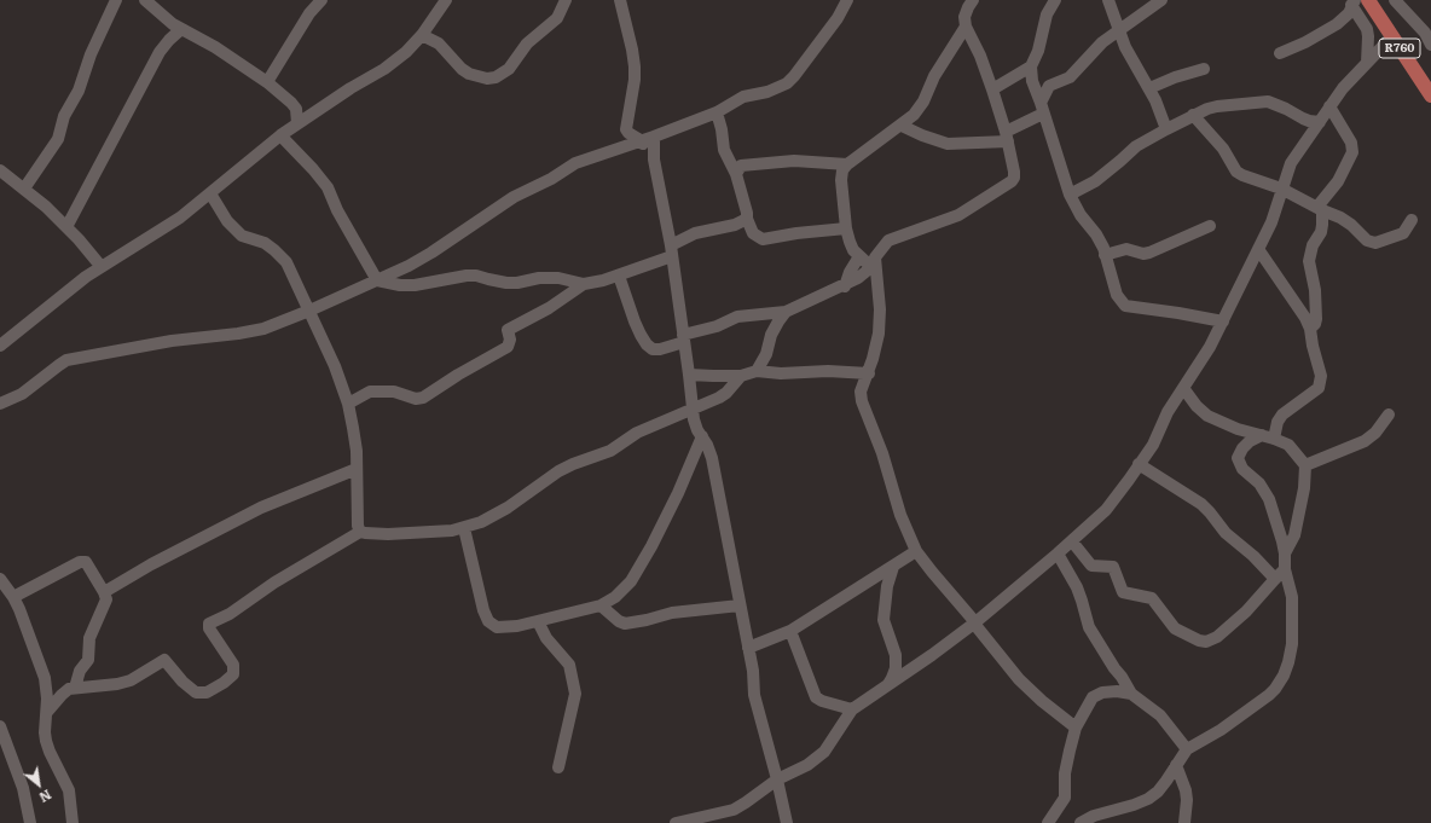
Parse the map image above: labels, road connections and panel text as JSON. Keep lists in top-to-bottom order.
{
  "streets": {
    "main road": ["R760"]
  },
  "north": "bottom right"
}
